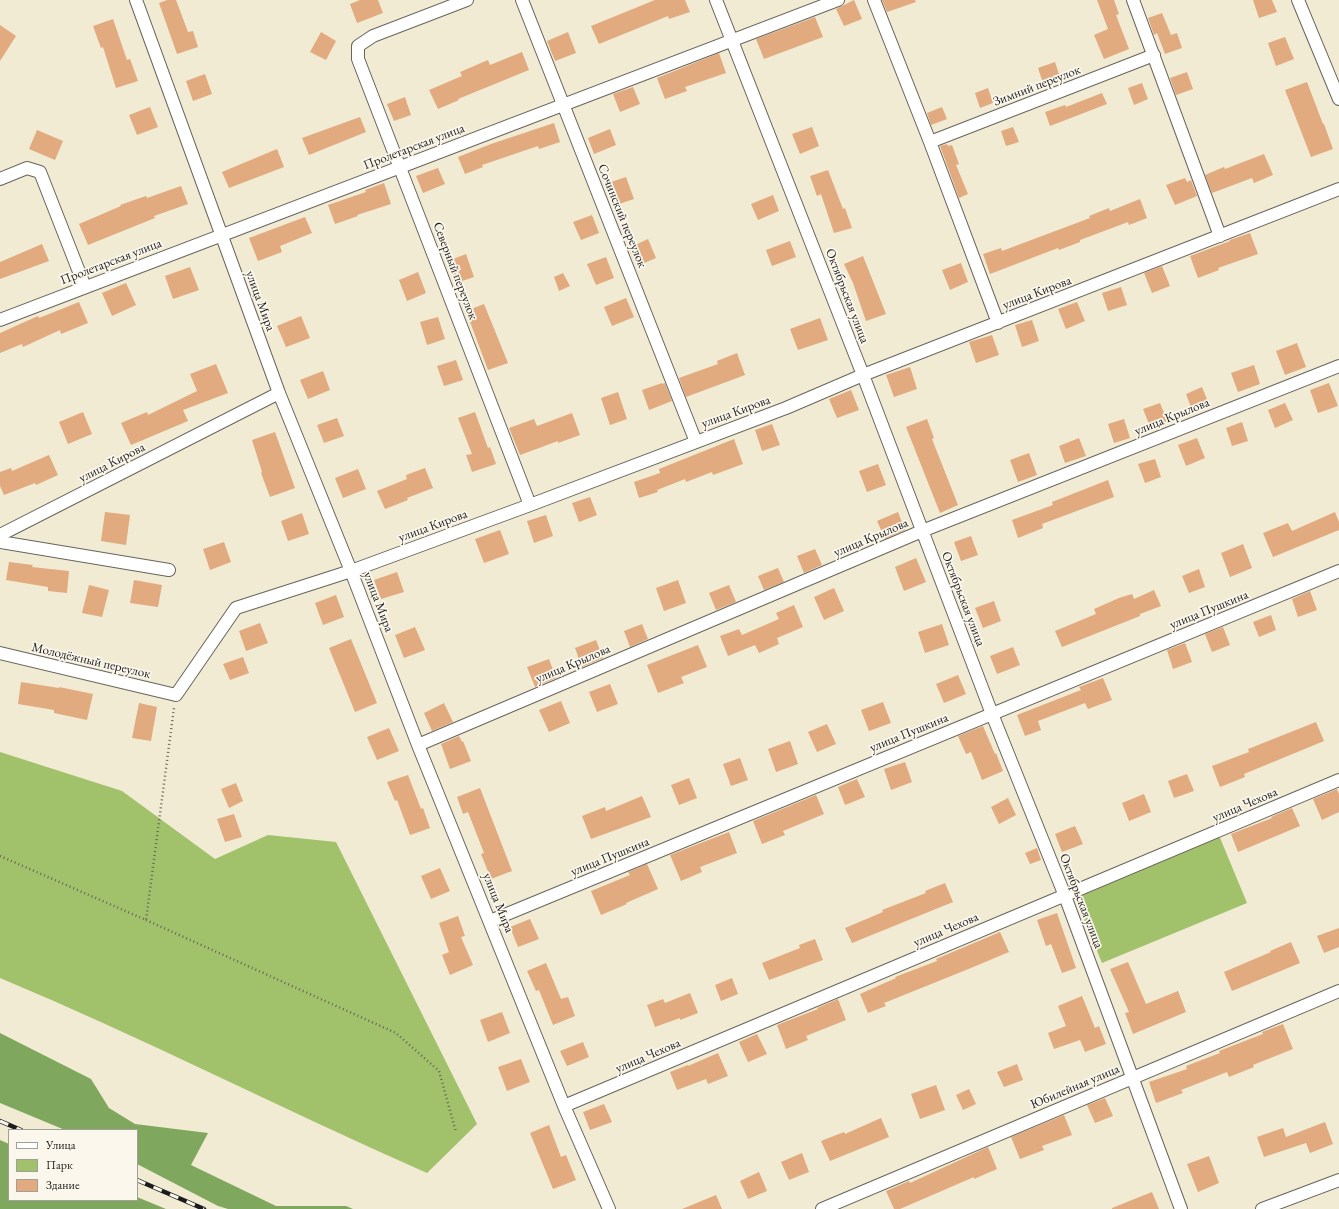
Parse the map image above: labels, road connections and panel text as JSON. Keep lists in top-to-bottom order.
{
  "streets": {
    "street": [
      "Зимний переулок",
      "Пролетарская улица",
      "Сочинский переулок",
      "Северный переулок",
      "улица Кирова",
      "Октябрьская улица",
      "улица Мира",
      "улица Крылова",
      "улица Пушкина",
      "Молодёжный переулок",
      "улица Чехова",
      "Юбилейная улица"
    ]
  },
  "crossings": [
    ["Пролетарская улица", "Сочинский переулок"],
    ["Пролетарская улица", "Северный переулок"],
    ["Пролетарская улица", "Октябрьская улица"],
    ["Пролетарская улица", "улица Мира"],
    ["Сочинский переулок", "улица Кирова"],
    ["Северный переулок", "улица Кирова"],
    ["улица Кирова", "Октябрьская улица"],
    ["улица Кирова", "улица Мира"],
    ["улица Кирова", "Молодёжный переулок"],
    ["Октябрьская улица", "улица Крылова"],
    ["Октябрьская улица", "улица Пушкина"],
    ["Октябрьская улица", "улица Чехова"],
    ["Октябрьская улица", "Юбилейная улица"],
    ["улица Мира", "улица Крылова"],
    ["улица Мира", "улица Пушкина"],
    ["улица Мира", "улица Чехова"]
  ],
  "legend": ["Улица", "Парк", "Здание"]
}
